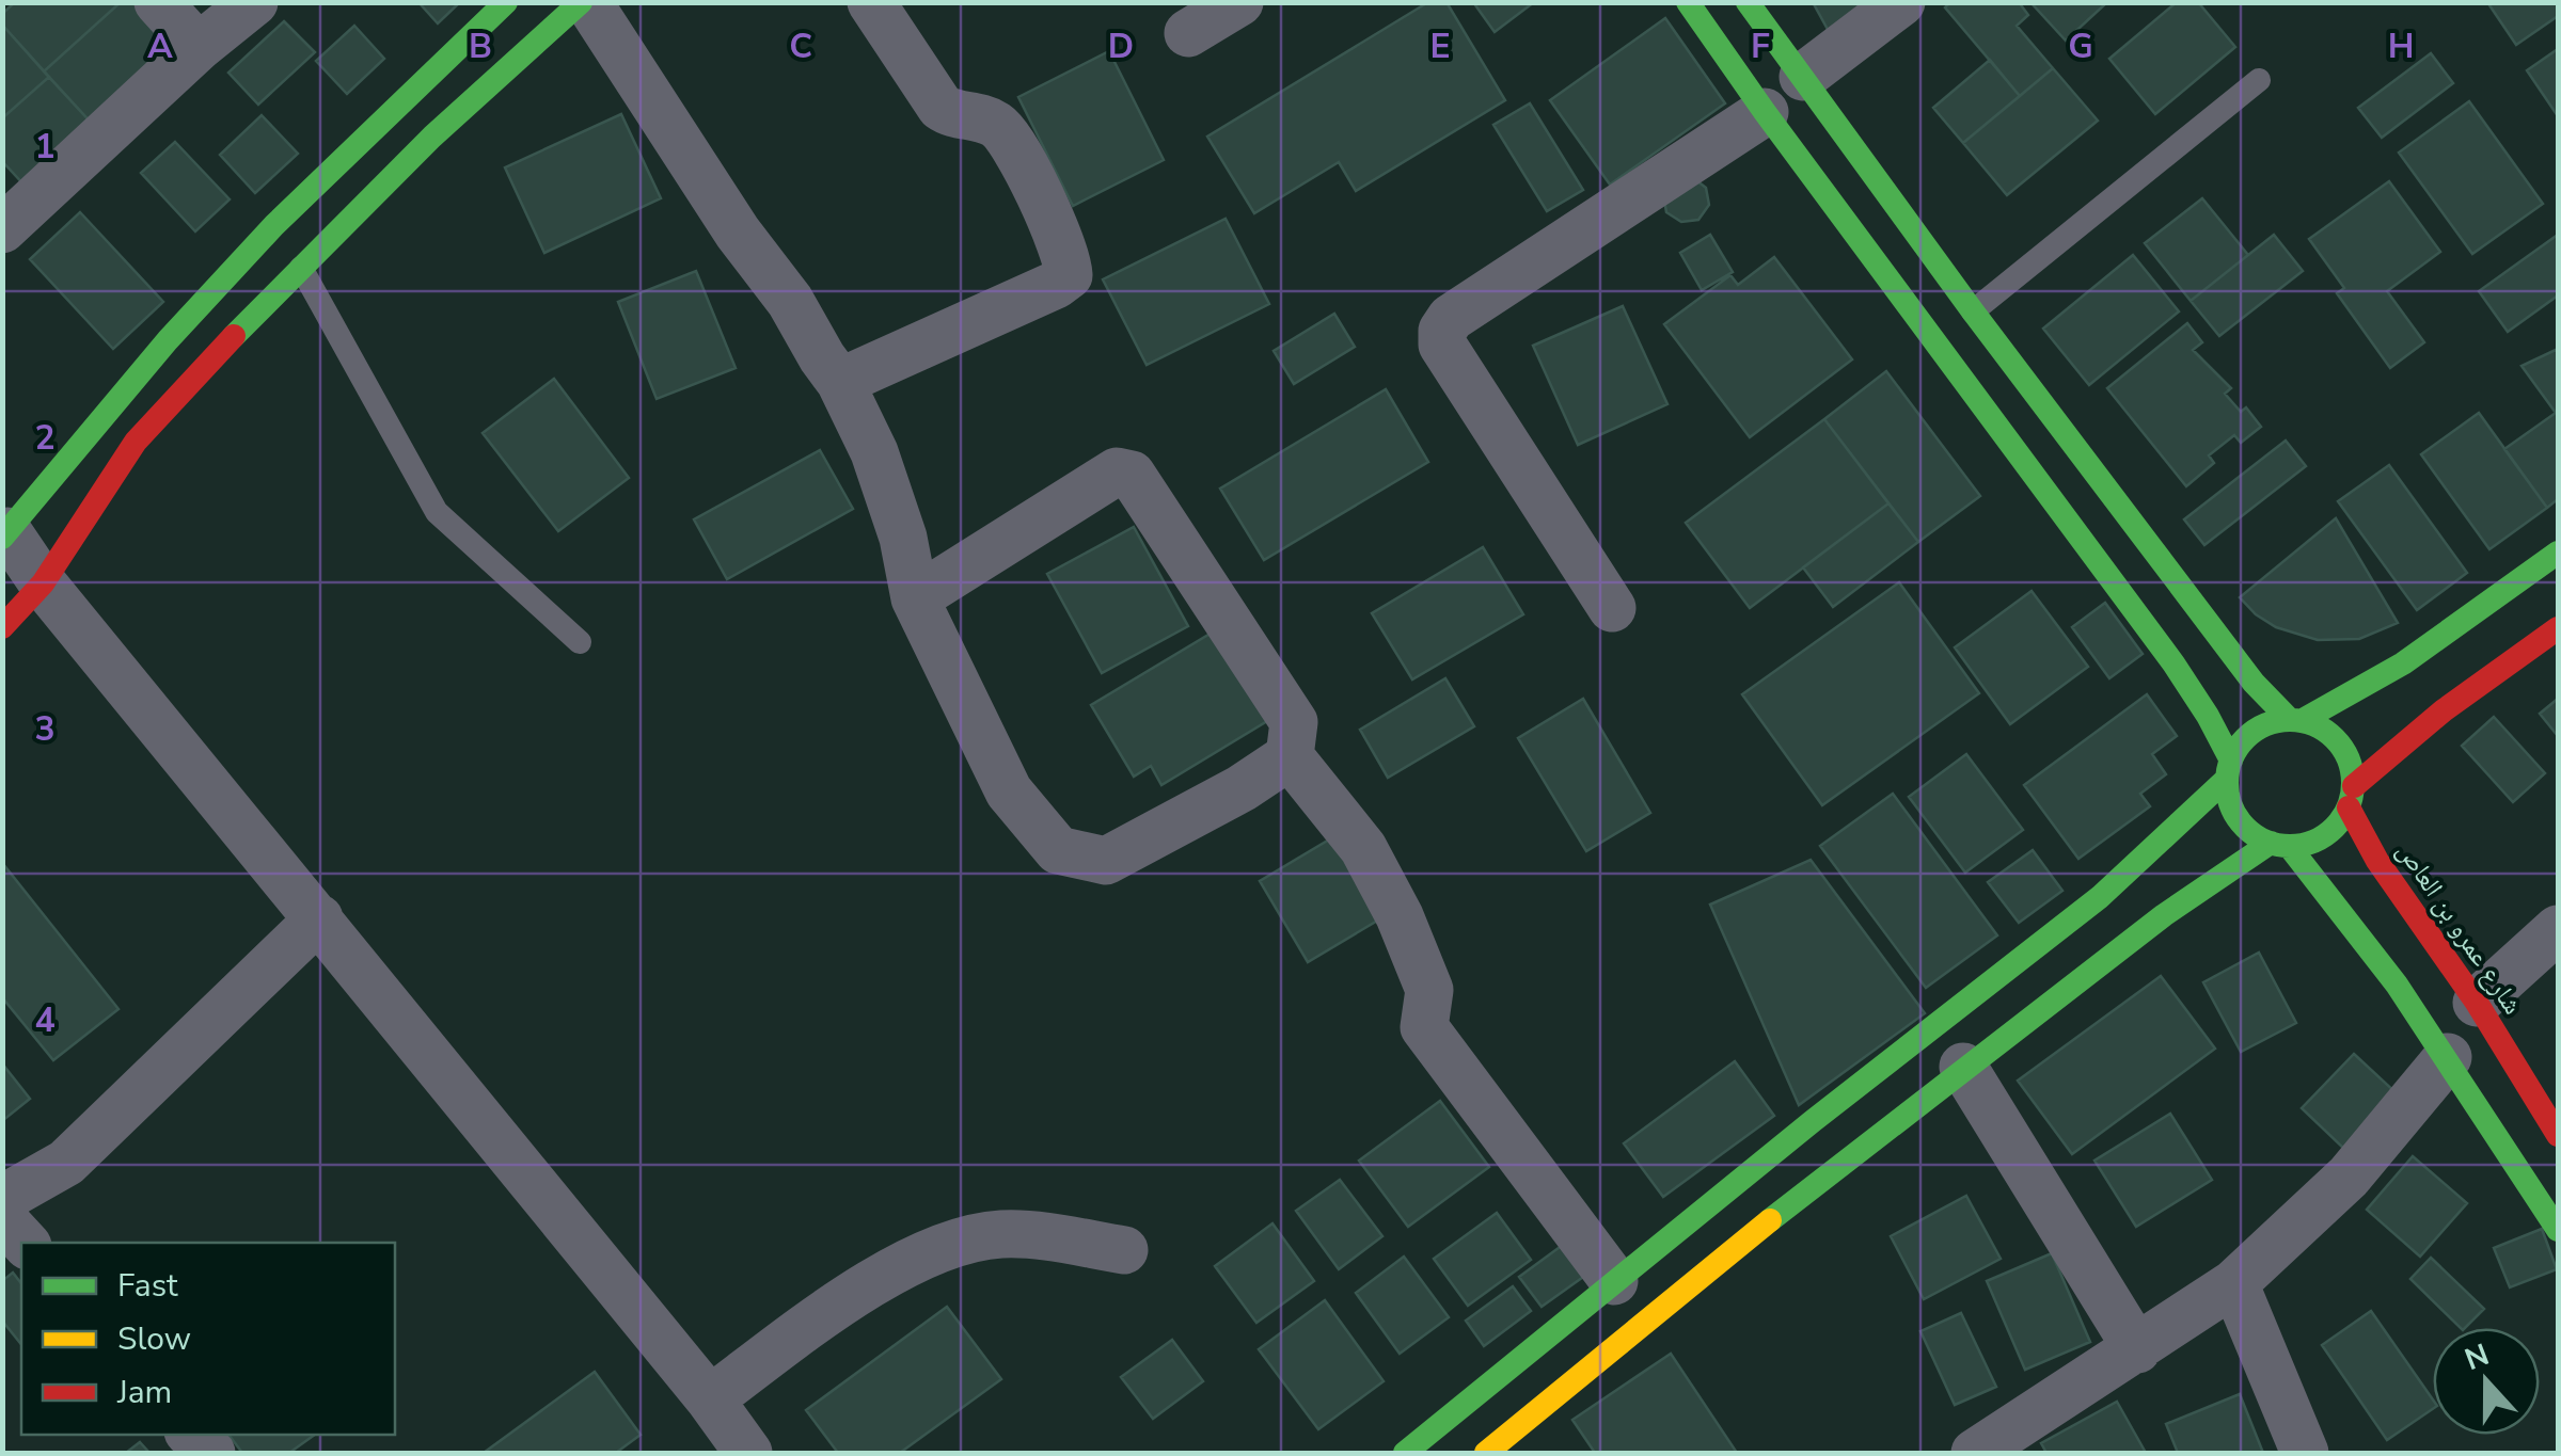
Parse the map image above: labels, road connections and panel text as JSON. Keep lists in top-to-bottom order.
{
  "streets": {
    "street": ["شارع عمرو بن العاص"]
  },
  "legend": ["Fast", "Slow", "Jam"],
  "north": "top",
  "grid": {
    "columns": [
      "A",
      "B",
      "C",
      "D",
      "E",
      "F",
      "G",
      "H"
    ],
    "rows": [
      "1",
      "2",
      "3",
      "4"
    ]
  }
}
